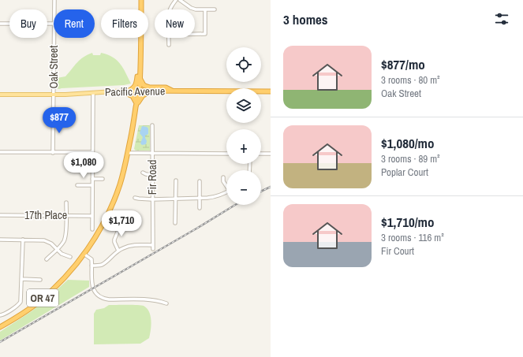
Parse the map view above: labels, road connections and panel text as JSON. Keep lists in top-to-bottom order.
{
  "streets": {
    "highway": ["Pacific Avenue", "OR 47"],
    "street": ["Oak Street", "Fir Road", "17th Place"]
  },
  "crossings": [
    ["Oak Street", "Pacific Avenue"],
    ["Pacific Avenue", "OR 47"]
  ],
  "page": {
    "heading": "3 homes",
    "chip": [
      "Buy",
      "Rent",
      "Filters",
      "New"
    ],
    "list": [
      {
        "name": "$877/mo",
        "note": "3 rooms · 80 m² · Oak Street"
      },
      {
        "name": "$1,080/mo",
        "note": "3 rooms · 89 m² · Poplar Court"
      },
      {
        "name": "$1,710/mo",
        "note": "3 rooms · 116 m² · Fir Court"
      }
    ],
    "map_buttons": ["+", "−"],
    "price": ["$877", "$1,080", "$1,710"]
  }
}
